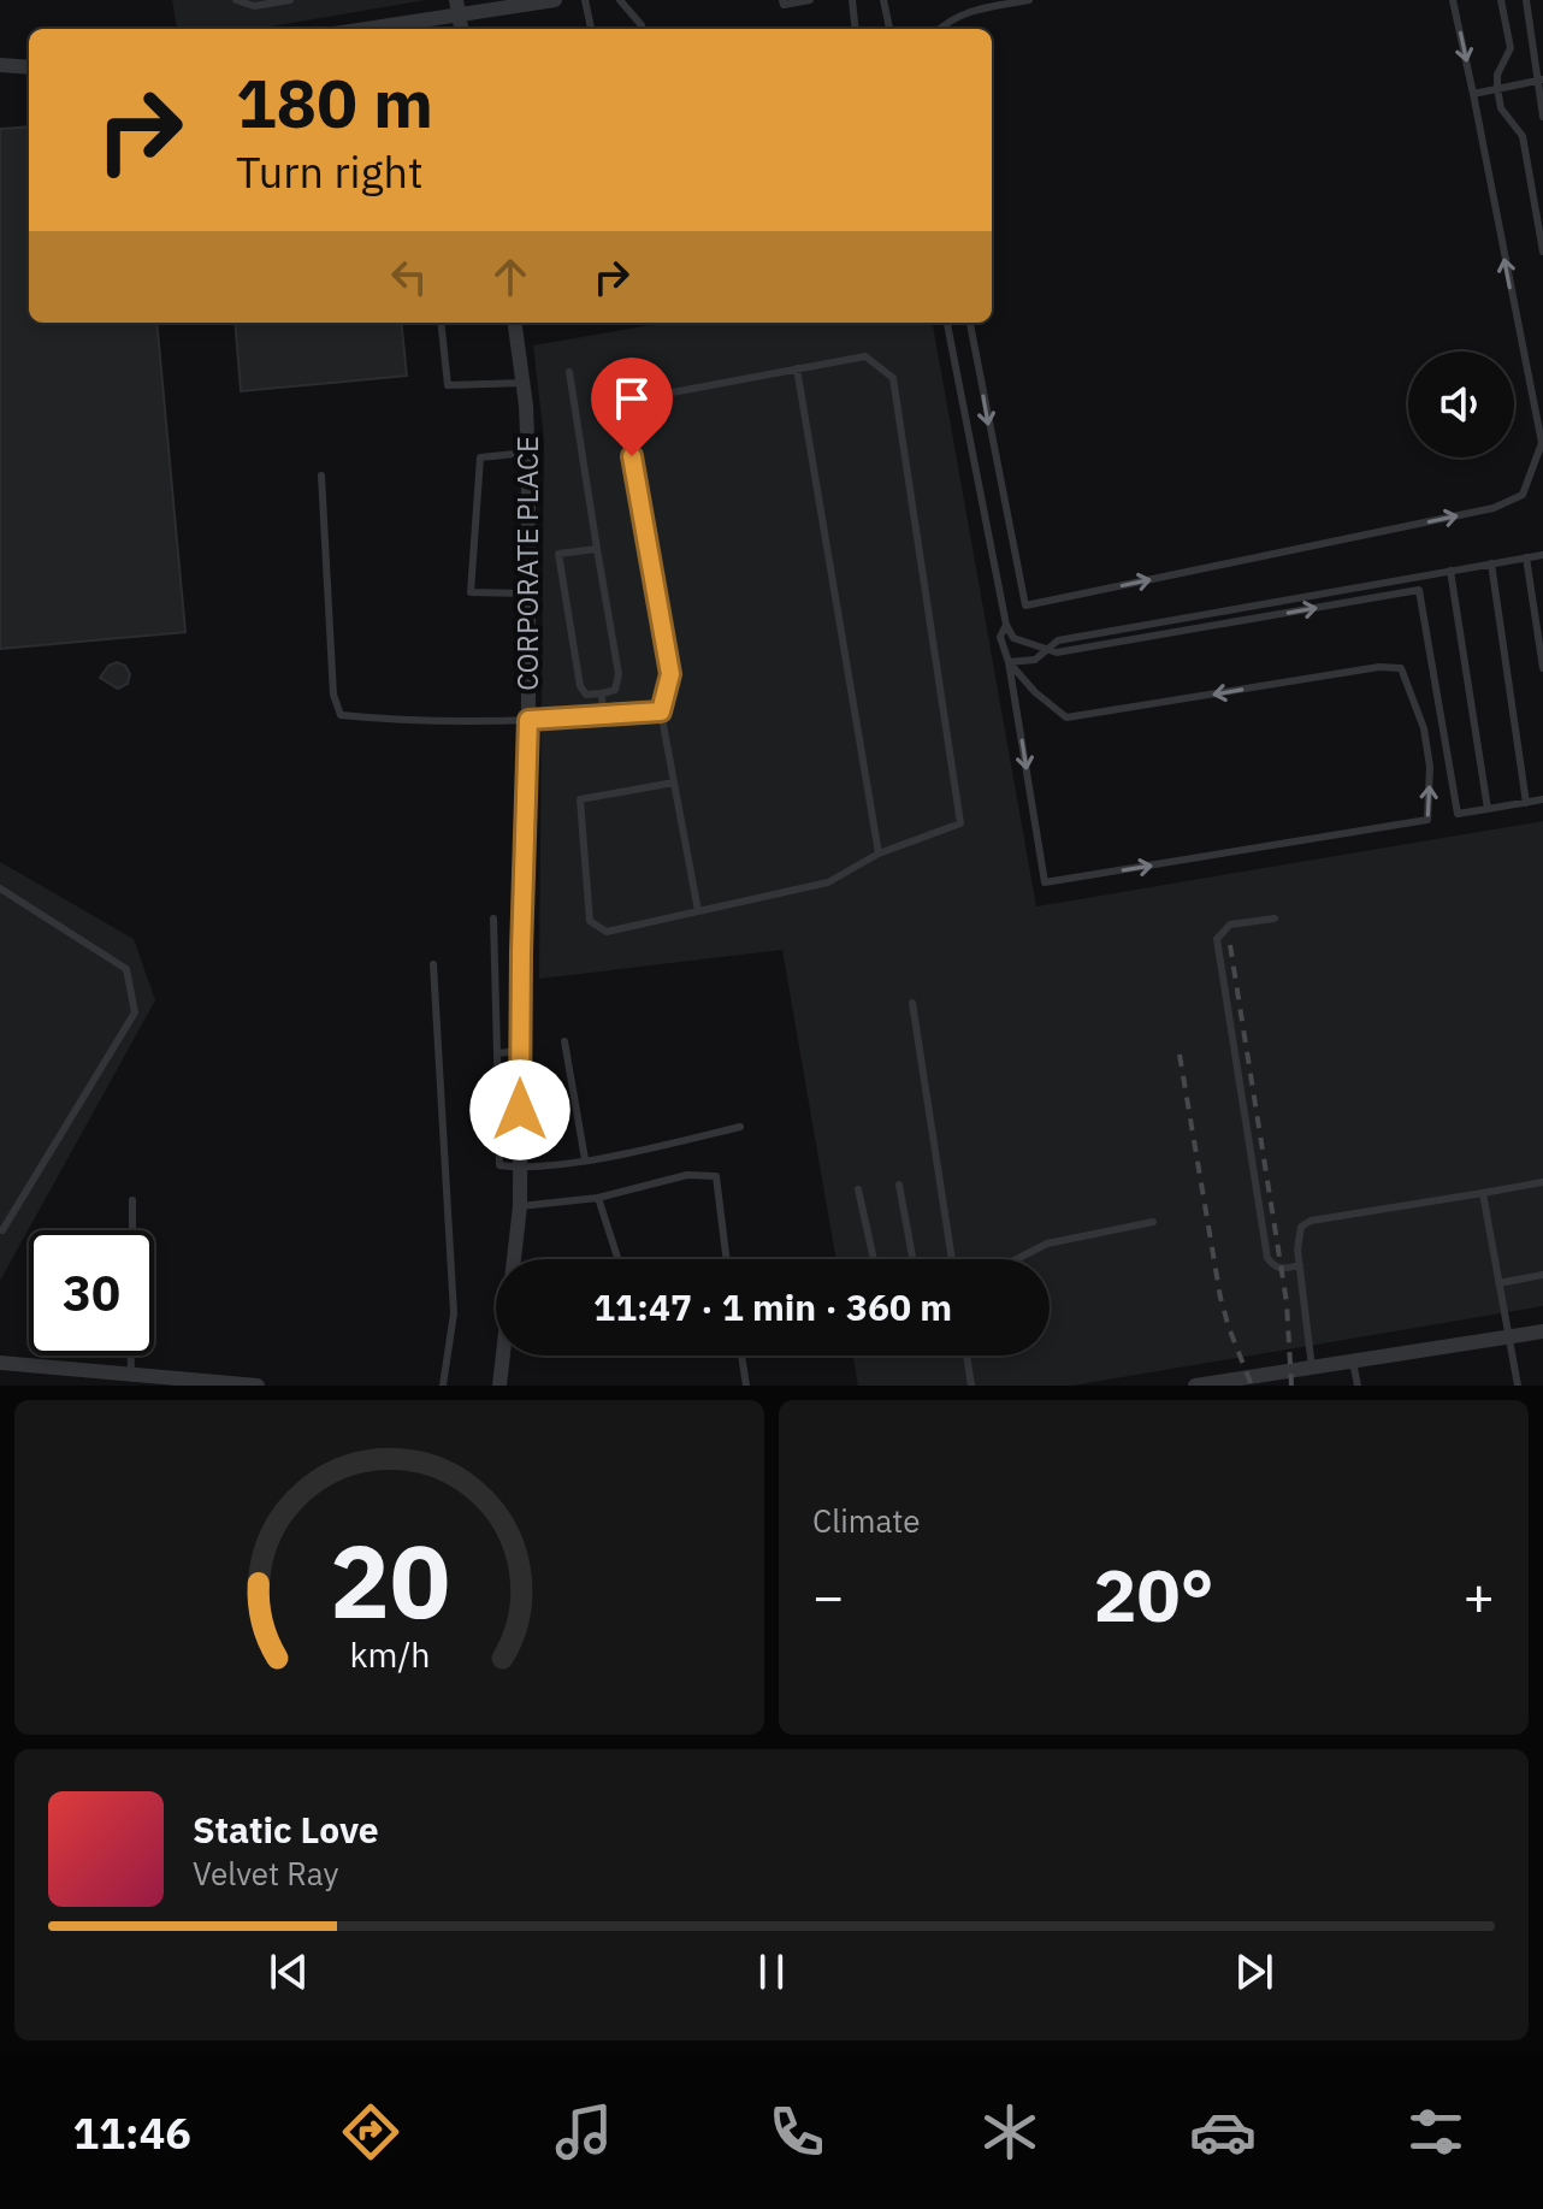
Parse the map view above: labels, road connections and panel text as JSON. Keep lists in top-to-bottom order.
{
  "streets": {
    "street": ["CORPORATE PLACE"]
  },
  "page": {
    "turn": ["180 m", "Turn right"],
    "limit": "30",
    "trip": "11:47 · 1 min · 360 m",
    "tile": "Climate",
    "heat": ["−", "20°", "+"],
    "song": ["Static Love", "Velvet Ray"],
    "tabs": "11:46",
    "gauge": ["20", "km/h"]
  }
}
